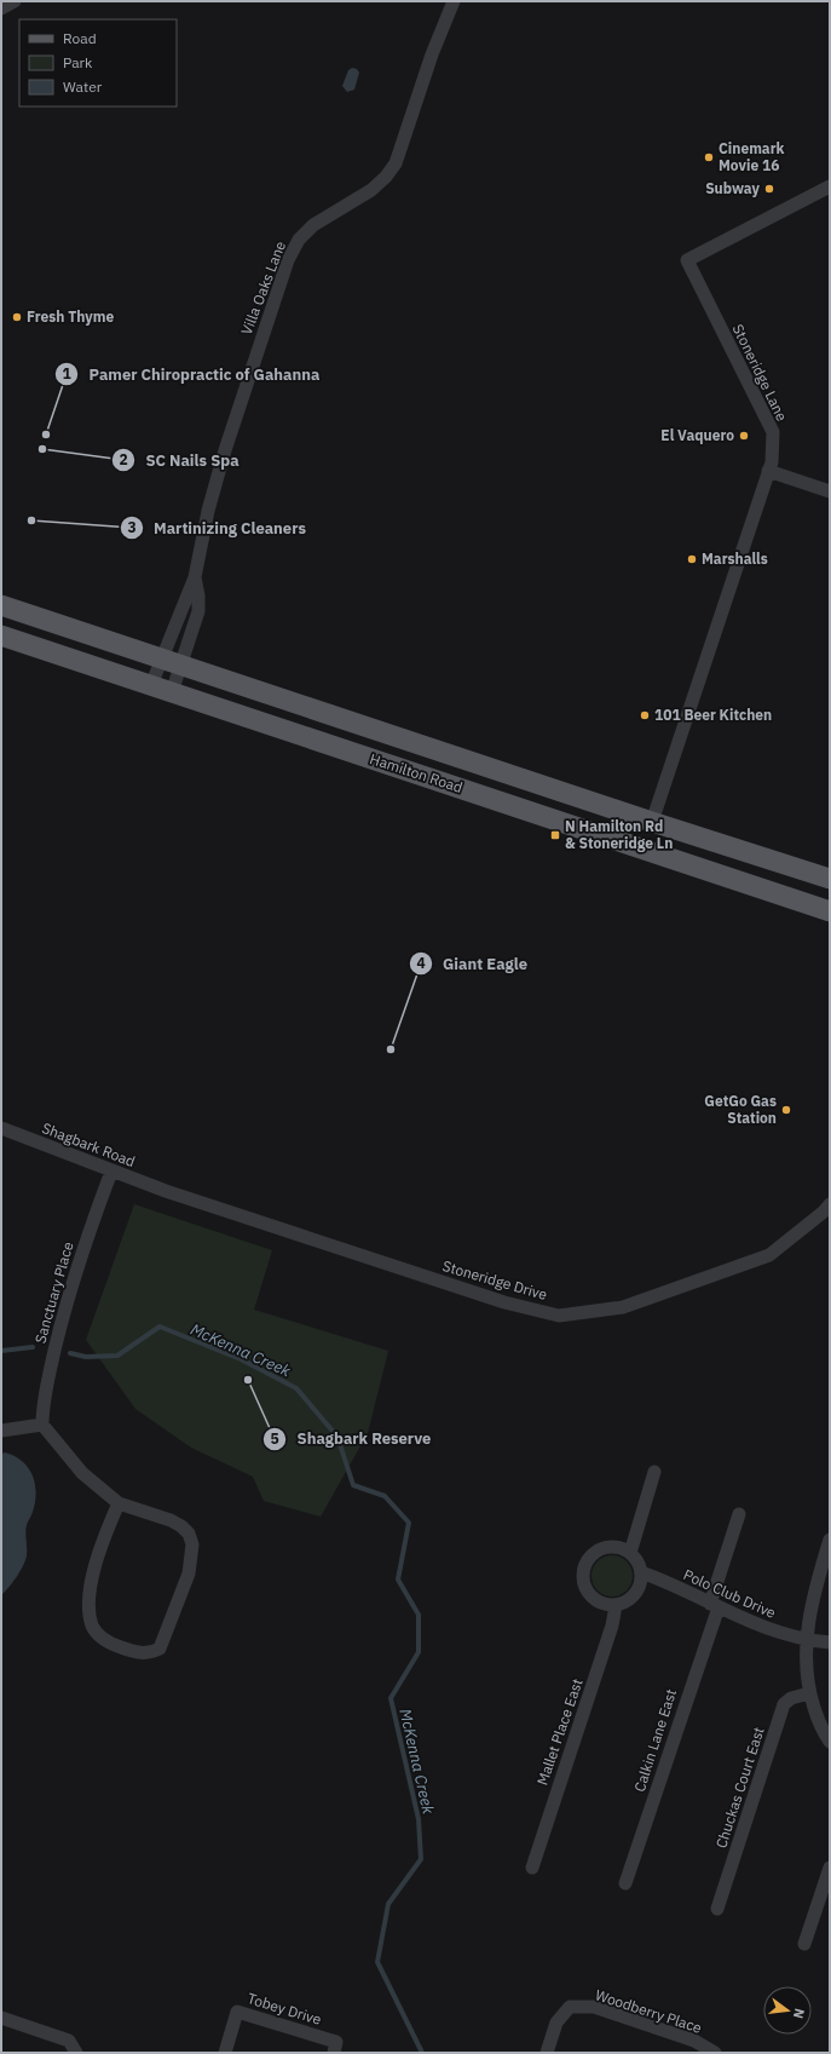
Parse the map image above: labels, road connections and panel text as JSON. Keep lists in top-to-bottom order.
{
  "streets": {
    "main road": ["Hamilton Road"],
    "street": [
      "Villa Oaks Lane",
      "Stoneridge Lane",
      "Shagbark Road",
      "Stoneridge Drive",
      "Sanctuary Place",
      "Polo Club Drive",
      "Mallet Place East",
      "Calkin Lane East",
      "Chuckas Court East",
      "Tobey Drive",
      "Woodberry Place"
    ]
  },
  "crossings": [
    ["Villa Oaks Lane", "Hamilton Road"],
    ["Stoneridge Lane", "Hamilton Road"],
    ["Shagbark Road", "Stoneridge Drive"],
    ["Shagbark Road", "Sanctuary Place"],
    ["Polo Club Drive", "Mallet Place East"],
    ["Polo Club Drive", "Calkin Lane East"]
  ],
  "water": ["McKenna Creek"],
  "places": {
    "other": [
      "Cinemark Movie 16",
      "Subway",
      "Fresh Thyme",
      "Pamer Chiropractic of Gahanna",
      "El Vaquero",
      "SC Nails Spa",
      "Martinizing Cleaners",
      "Marshalls",
      "101 Beer Kitchen",
      "Giant Eagle",
      "GetGo Gas Station",
      "Shagbark Reserve"
    ],
    "transit": ["N Hamilton Rd & Stoneridge Ln"]
  },
  "legend": ["Road", "Park", "Water"],
  "north": "right"
}
